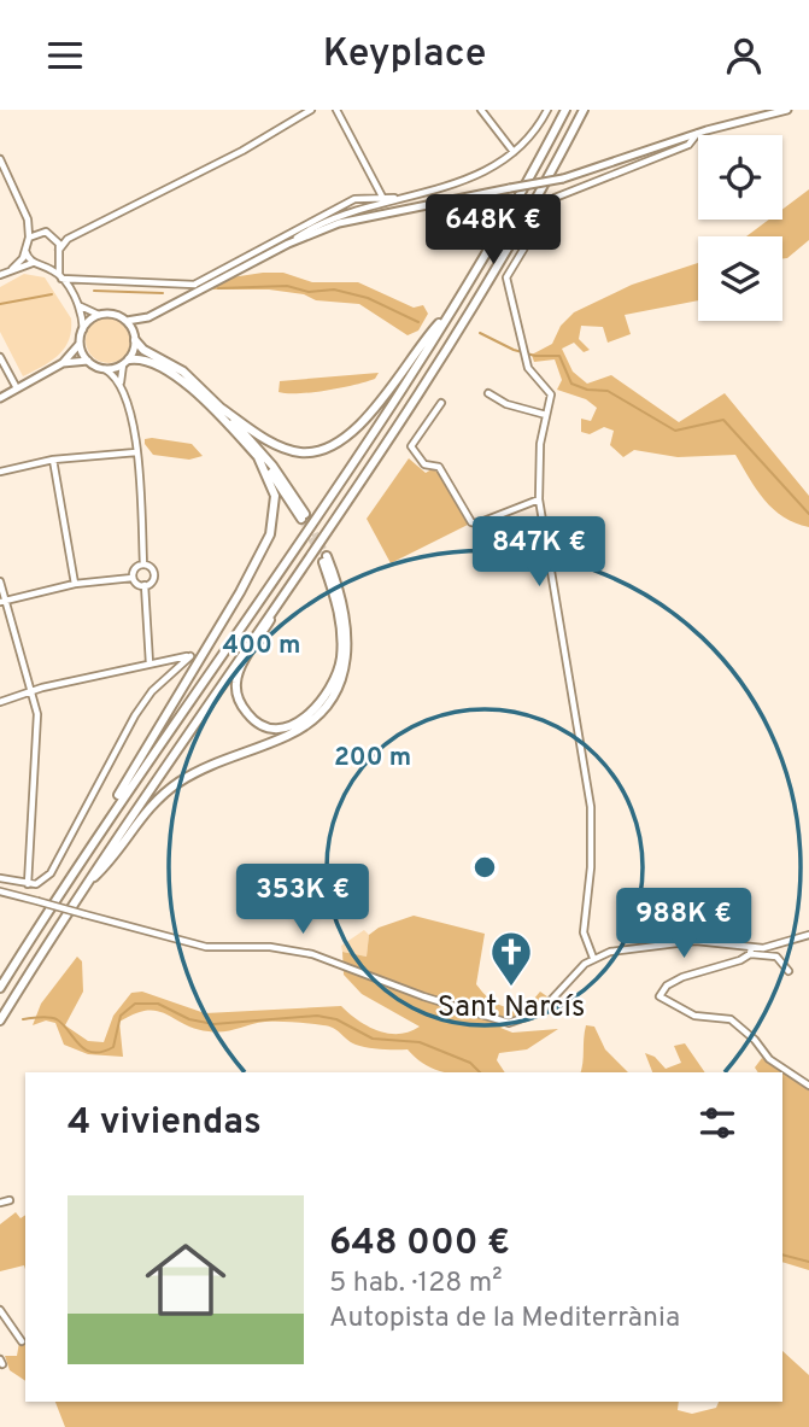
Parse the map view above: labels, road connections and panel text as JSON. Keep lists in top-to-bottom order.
{
  "places": {
    "church": ["Sant Narcís"]
  },
  "page": {
    "header": "Keyplace",
    "price": [
      "648K €",
      "847K €",
      "353K €",
      "988K €"
    ],
    "heading": "4 viviendas",
    "list": [
      {
        "name": "648 000 €",
        "note": "5 hab. · 128 m² · Autopista de la Mediterrània"
      }
    ]
  },
  "rings": ["400 m", "200 m"]
}
